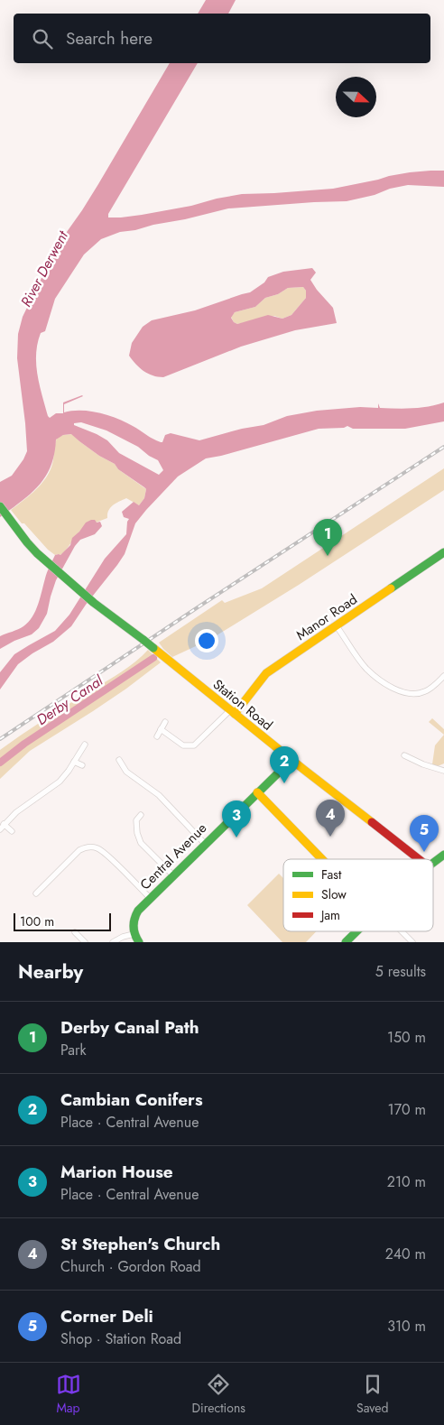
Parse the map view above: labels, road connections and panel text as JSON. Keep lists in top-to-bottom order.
{
  "streets": {
    "street": ["Manor Road", "Station Road", "Central Avenue"]
  },
  "crossings": [
    ["Manor Road", "Station Road"],
    ["Station Road", "Central Avenue"]
  ],
  "water": ["River Derwent", "Derby Canal"],
  "legend": ["Fast", "Slow", "Jam"],
  "scale_bar": "100 m",
  "north": "right",
  "page": {
    "search": "Search here",
    "pins": [
      "1",
      "2",
      "4",
      "3",
      "5"
    ],
    "scale": "100 m",
    "heading": ["Nearby", "5 results"],
    "list": [
      {
        "mark": "1",
        "name": "Derby Canal Path",
        "note": "Park",
        "value": "150 m"
      },
      {
        "mark": "2",
        "name": "Cambian Conifers",
        "note": "Place · Central Avenue",
        "value": "170 m"
      },
      {
        "mark": "3",
        "name": "Marion House",
        "note": "Place · Central Avenue",
        "value": "210 m"
      },
      {
        "mark": "4",
        "name": "St Stephen's Church",
        "note": "Church · Gordon Road",
        "value": "240 m"
      },
      {
        "mark": "5",
        "name": "Corner Deli",
        "note": "Shop · Station Road",
        "value": "310 m"
      }
    ],
    "nav": ["Map", "Directions", "Saved"]
  }
}
